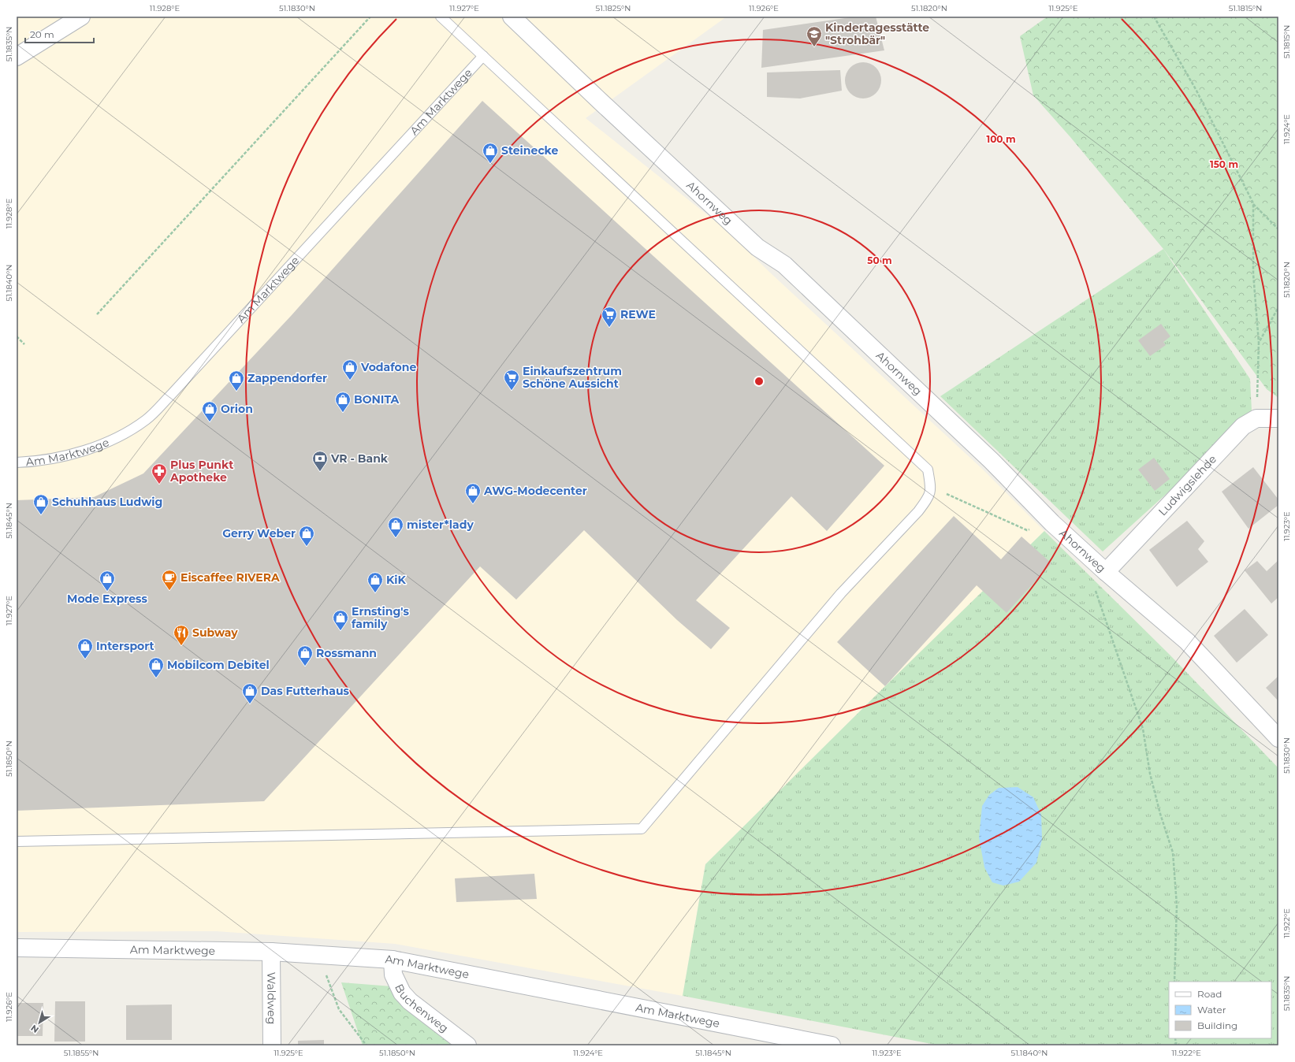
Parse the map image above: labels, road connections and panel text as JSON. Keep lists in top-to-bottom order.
{
  "streets": {
    "street": [
      "Am Marktwege",
      "Ahornweg",
      "Ludwigslehde",
      "Waldweg",
      "Buchenweg"
    ]
  },
  "crossings": [
    ["Am Marktwege", "Waldweg"],
    ["Am Marktwege", "Buchenweg"],
    ["Ahornweg", "Ludwigslehde"]
  ],
  "places": {
    "school or university": ["Kindertagesstätte \"Strohbär\""],
    "shop": [
      "Steinecke",
      "Vodafone",
      "Zappendorfer",
      "BONITA",
      "Orion",
      "AWG-Modecenter",
      "Schuhhaus Ludwig",
      "mister*lady",
      "Gerry Weber",
      "Mode Express",
      "KiK",
      "Ernsting's family",
      "Intersport",
      "Rossmann",
      "Mobilcom Debitel",
      "Das Futterhaus"
    ],
    "supermarket": ["REWE", "Einkaufszentrum Schöne Aussicht"],
    "bank": ["VR - Bank"],
    "pharmacy": ["Plus Punkt Apotheke"],
    "cafe": ["Eiscaffee RIVERA"],
    "restaurant": ["Subway"]
  },
  "legend": ["Road", "Water", "Building"],
  "scale_bar": "20 m",
  "north": "bottom left",
  "coordinates": [
    "11.928°E",
    "51.1830°N",
    "11.927°E",
    "51.1825°N",
    "11.926°E",
    "51.1820°N",
    "11.925°E",
    "51.1815°N",
    "51.1835°N",
    "11.924°E",
    "51.1840°N",
    "51.1845°N",
    "11.923°E",
    "51.1850°N",
    "11.922°E",
    "51.1855°N"
  ],
  "rings": ["100 m", "150 m", "50 m"]
}
